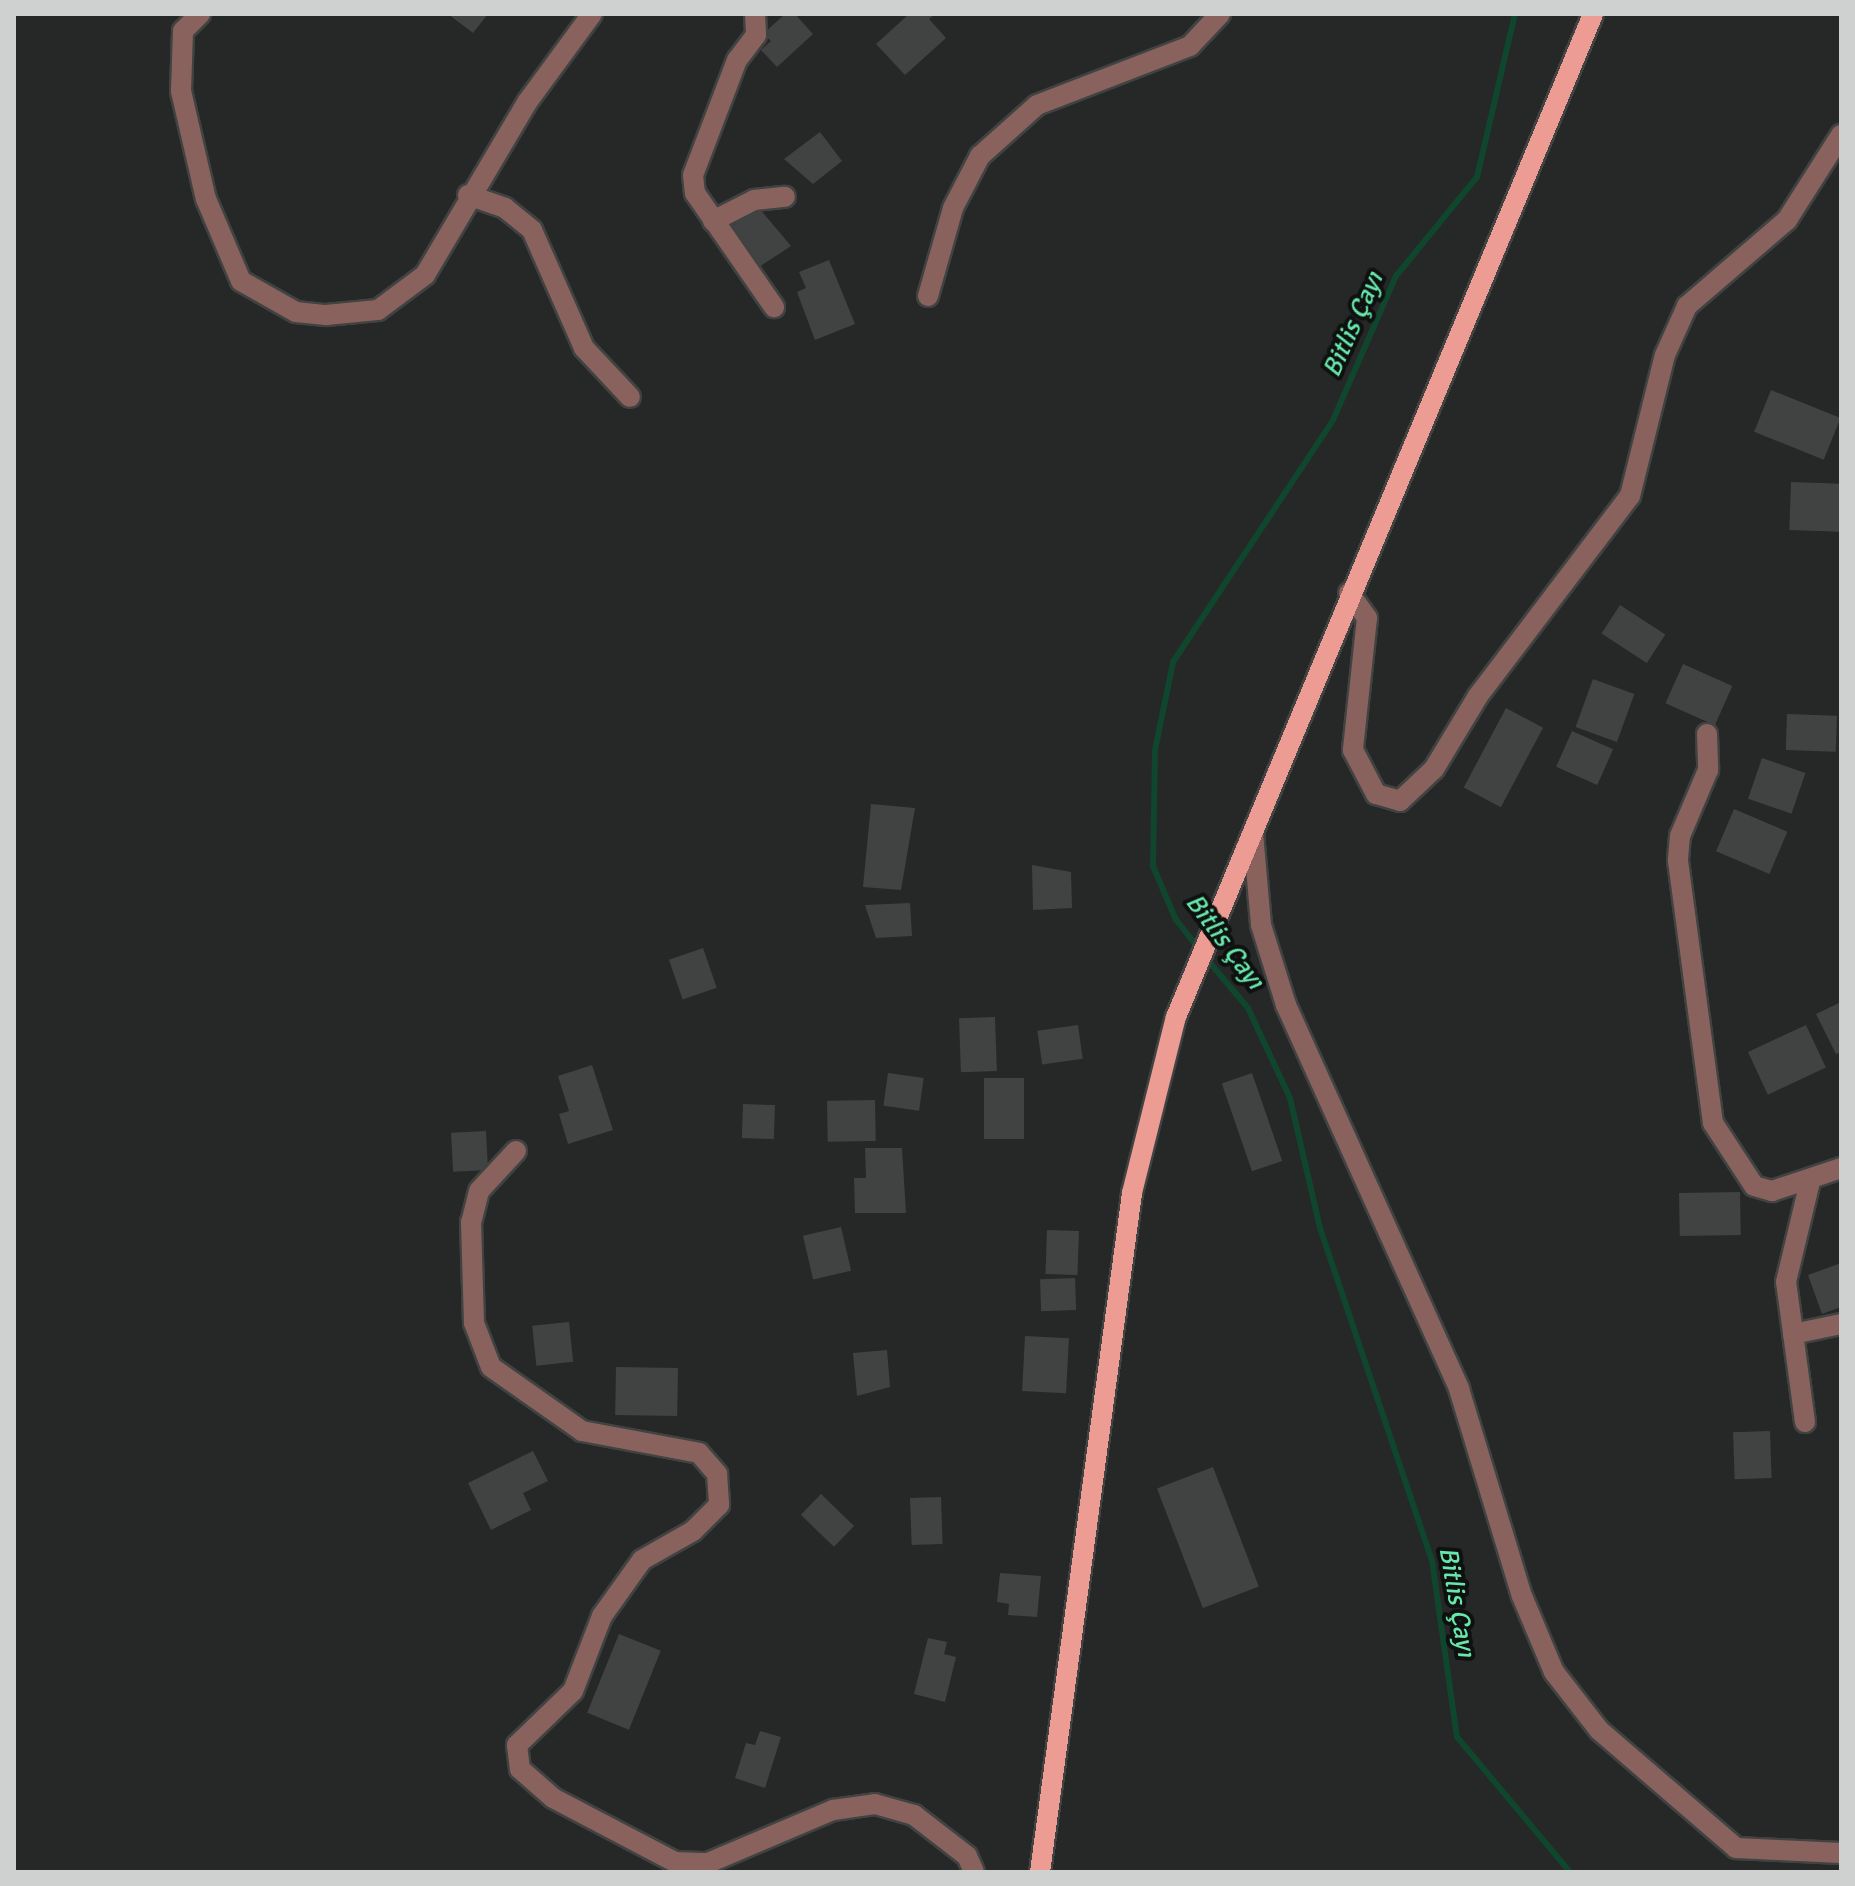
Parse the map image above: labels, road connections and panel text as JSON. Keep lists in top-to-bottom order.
{
  "water": ["Bitlis Çayı"]
}
